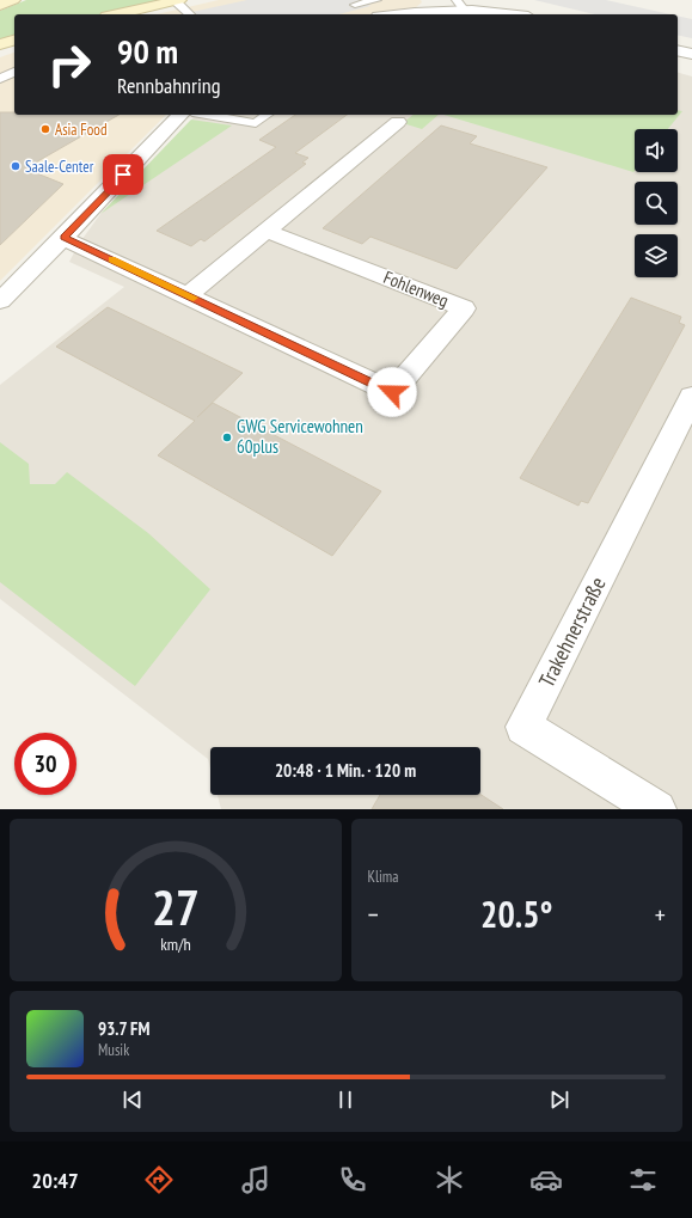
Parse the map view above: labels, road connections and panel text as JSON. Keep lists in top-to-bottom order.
{
  "streets": {
    "street": ["Fohlenweg", "Trakehnerstraße"]
  },
  "places": ["Asia Food", "Saale-Center", "GWG Servicewohnen 60plus"],
  "page": {
    "turn": ["90 m", "Rennbahnring"],
    "limit": "30",
    "trip": "20:48 · 1 Min. · 120 m",
    "tile": "Klima",
    "heat": ["−", "20.5°", "+"],
    "song": ["93.7 FM", "Musik"],
    "tabs": "20:47",
    "gauge": ["27", "km/h"]
  }
}
